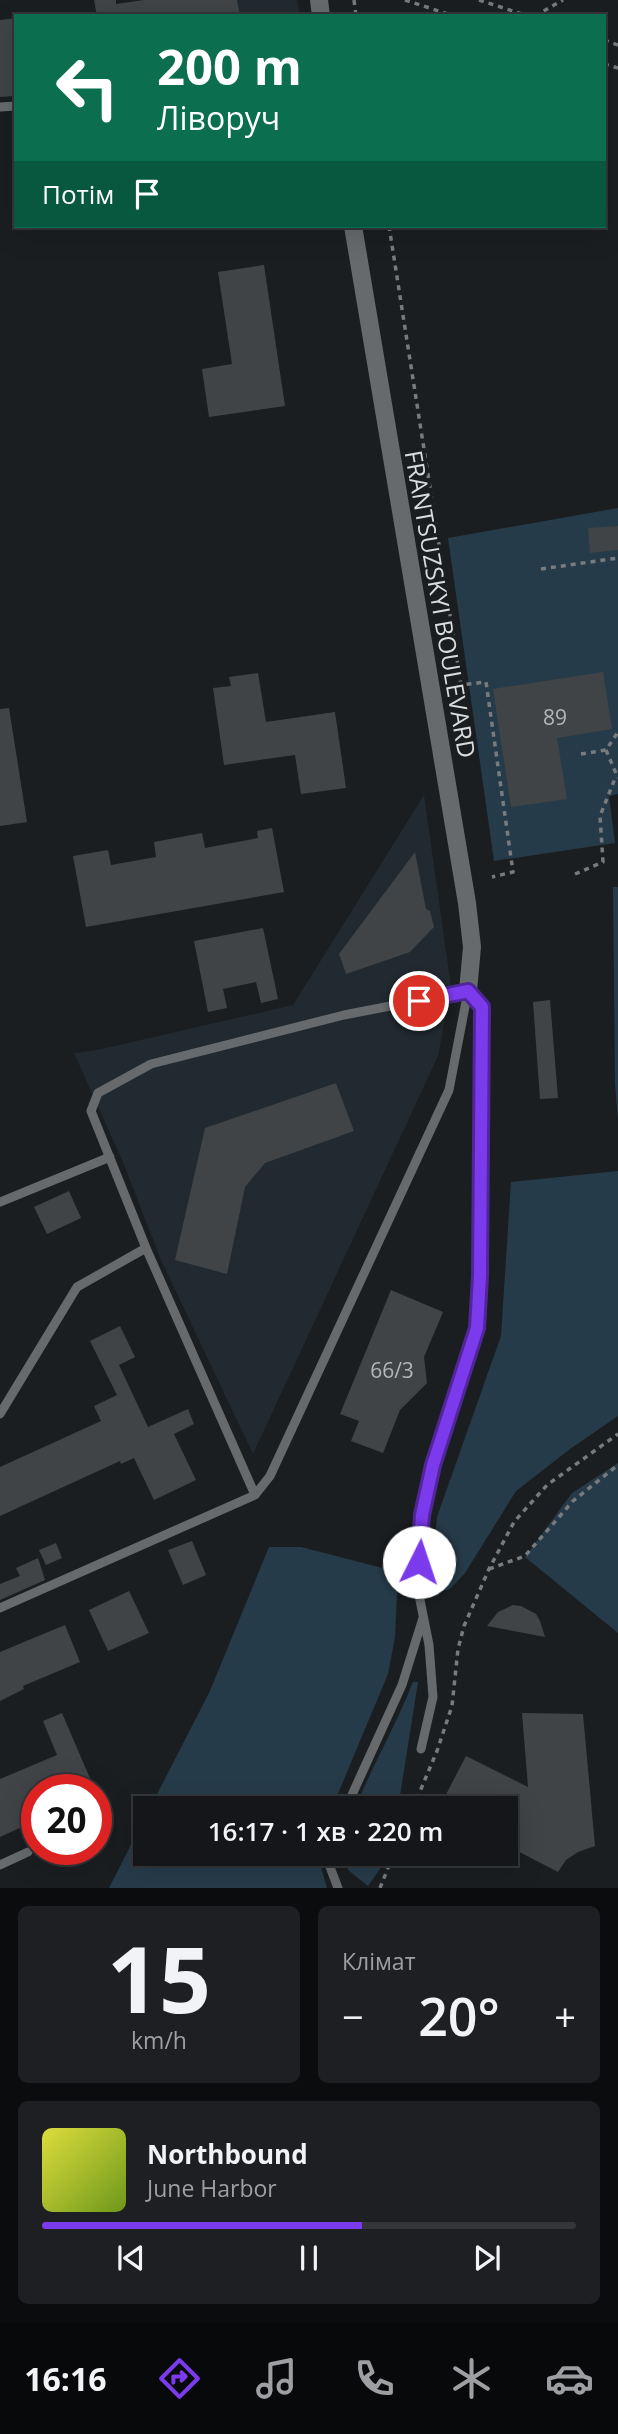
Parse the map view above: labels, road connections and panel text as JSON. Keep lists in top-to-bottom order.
{
  "streets": {
    "street": ["FRANTSUZSKYI BOULEVARD"]
  },
  "house_numbers": ["89", "66/3"],
  "page": {
    "turn": ["200 m", "Ліворуч"],
    "then": "Потім",
    "limit": "20",
    "trip": "16:17 · 1 хв · 220 m",
    "tile": [
      ["15", "km/h"],
      "Клімат"
    ],
    "heat": ["−", "20°", "+"],
    "song": ["Northbound", "June Harbor"],
    "tabs": "16:16"
  }
}
